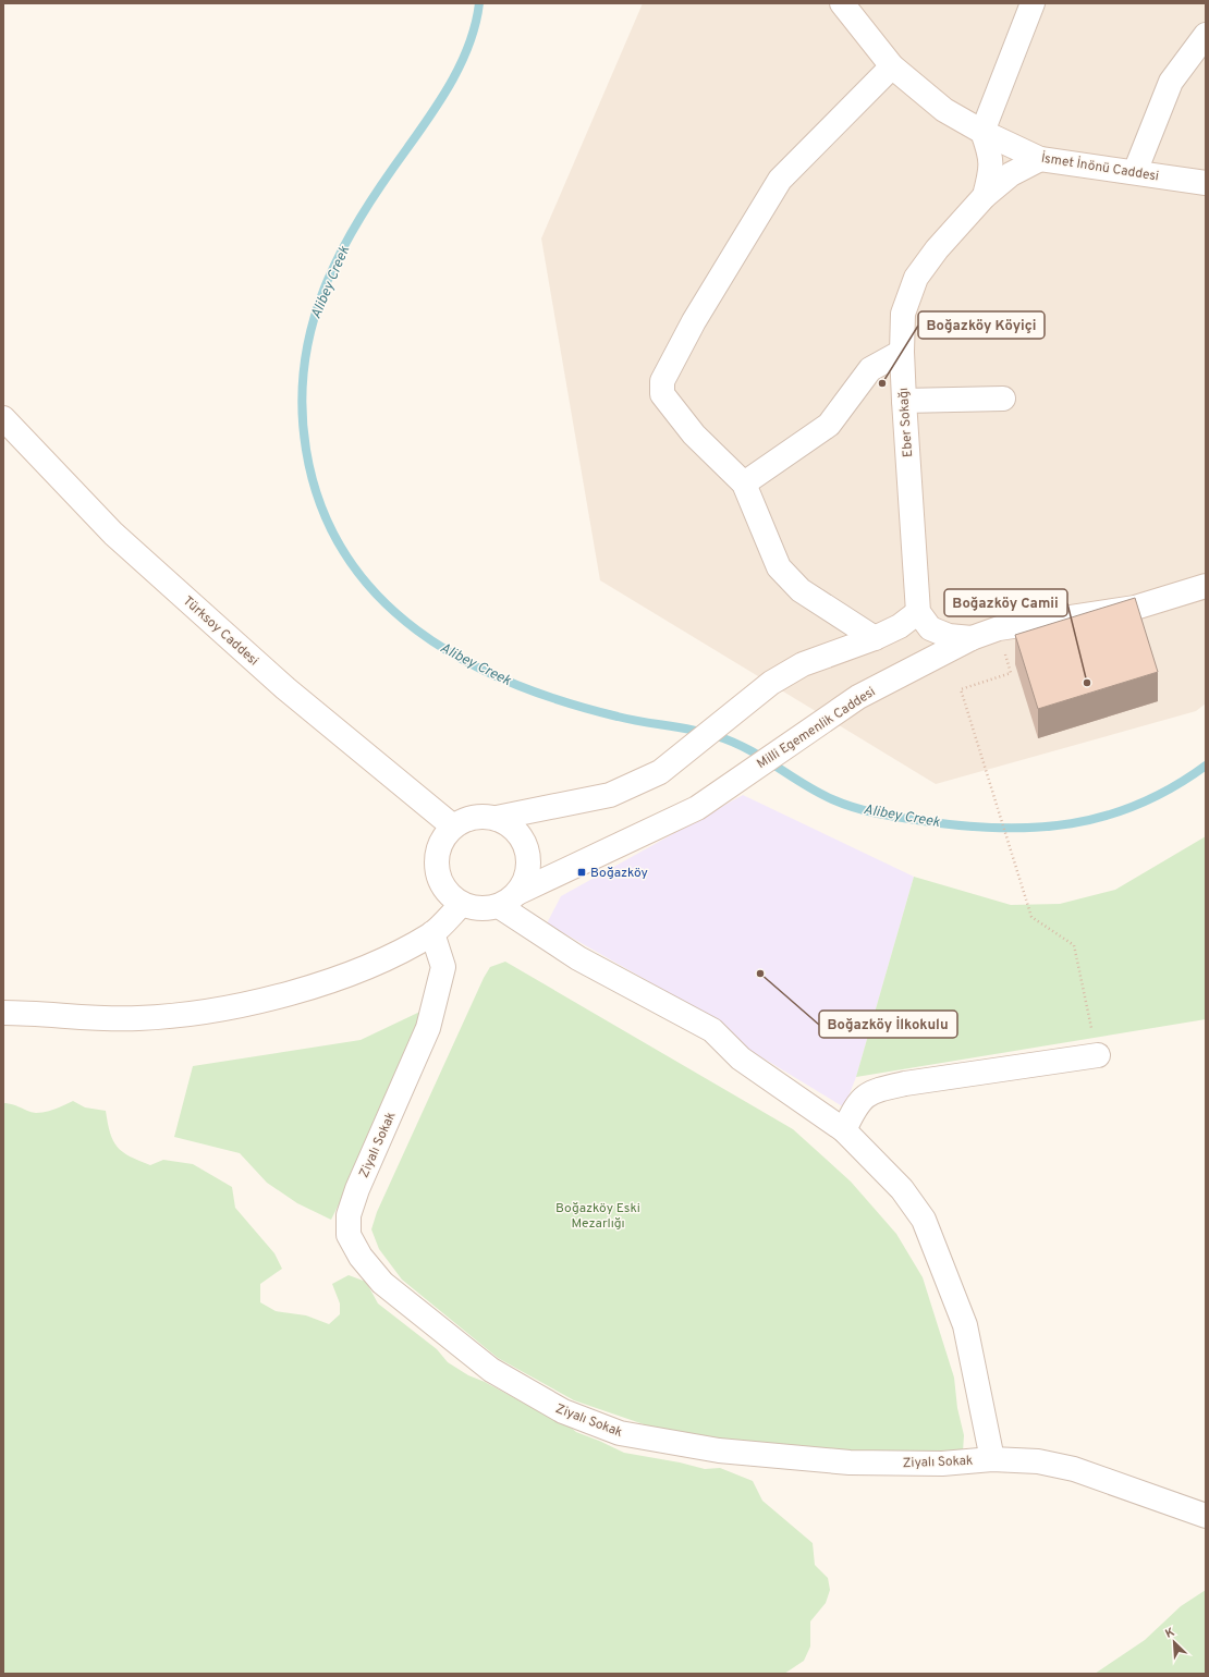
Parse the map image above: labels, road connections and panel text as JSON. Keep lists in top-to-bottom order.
{
  "streets": {
    "street": [
      "İsmet İnönü Caddesi",
      "Eber Sokağı",
      "Türksoy Caddesi",
      "Milli Egemenlik Caddesi",
      "Ziyalı Sokak"
    ]
  },
  "crossings": [
    ["İsmet İnönü Caddesi", "Eber Sokağı"],
    ["Türksoy Caddesi", "Milli Egemenlik Caddesi"]
  ],
  "water": ["Alibey Creek"],
  "parks": ["Boğazköy Eski Mezarlığı"],
  "places": {
    "other": ["Boğazköy Köyiçi", "Boğazköy Camii", "Boğazköy İlkokulu"],
    "transit": ["Boğazköy"]
  },
  "north": "top left"
}
